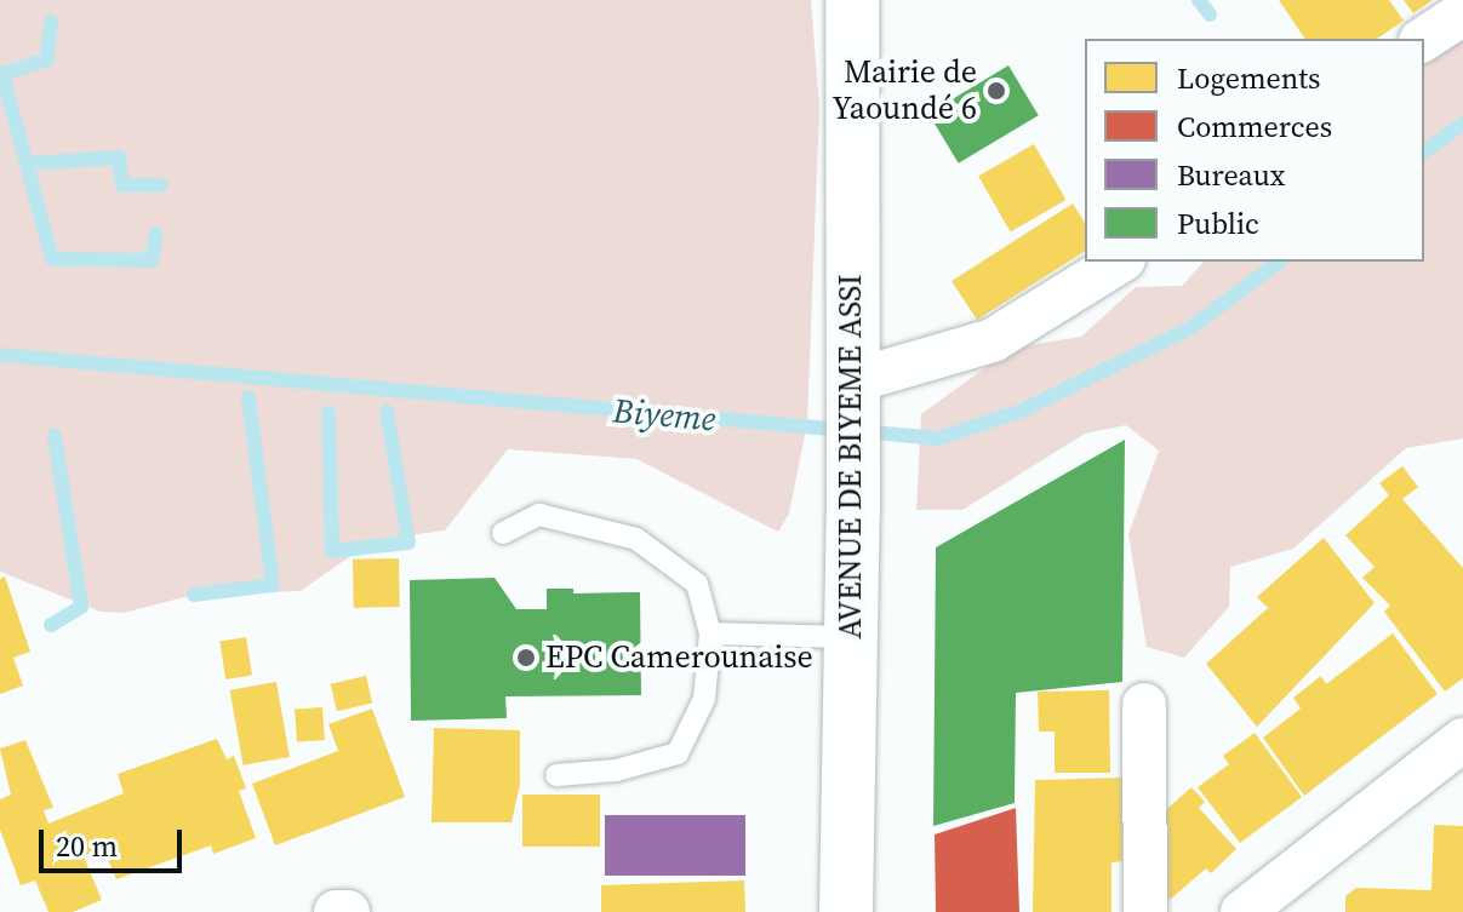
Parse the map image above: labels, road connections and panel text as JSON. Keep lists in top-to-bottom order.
{
  "streets": {
    "main road": ["AVENUE DE BIYEME ASSI"]
  },
  "water": ["Biyeme"],
  "places": ["Mairie de Yaoundé 6", "EPC Camerounaise"],
  "legend": [
    "Logements",
    "Commerces",
    "Bureaux",
    "Public"
  ],
  "scale_bar": "20 m"
}
